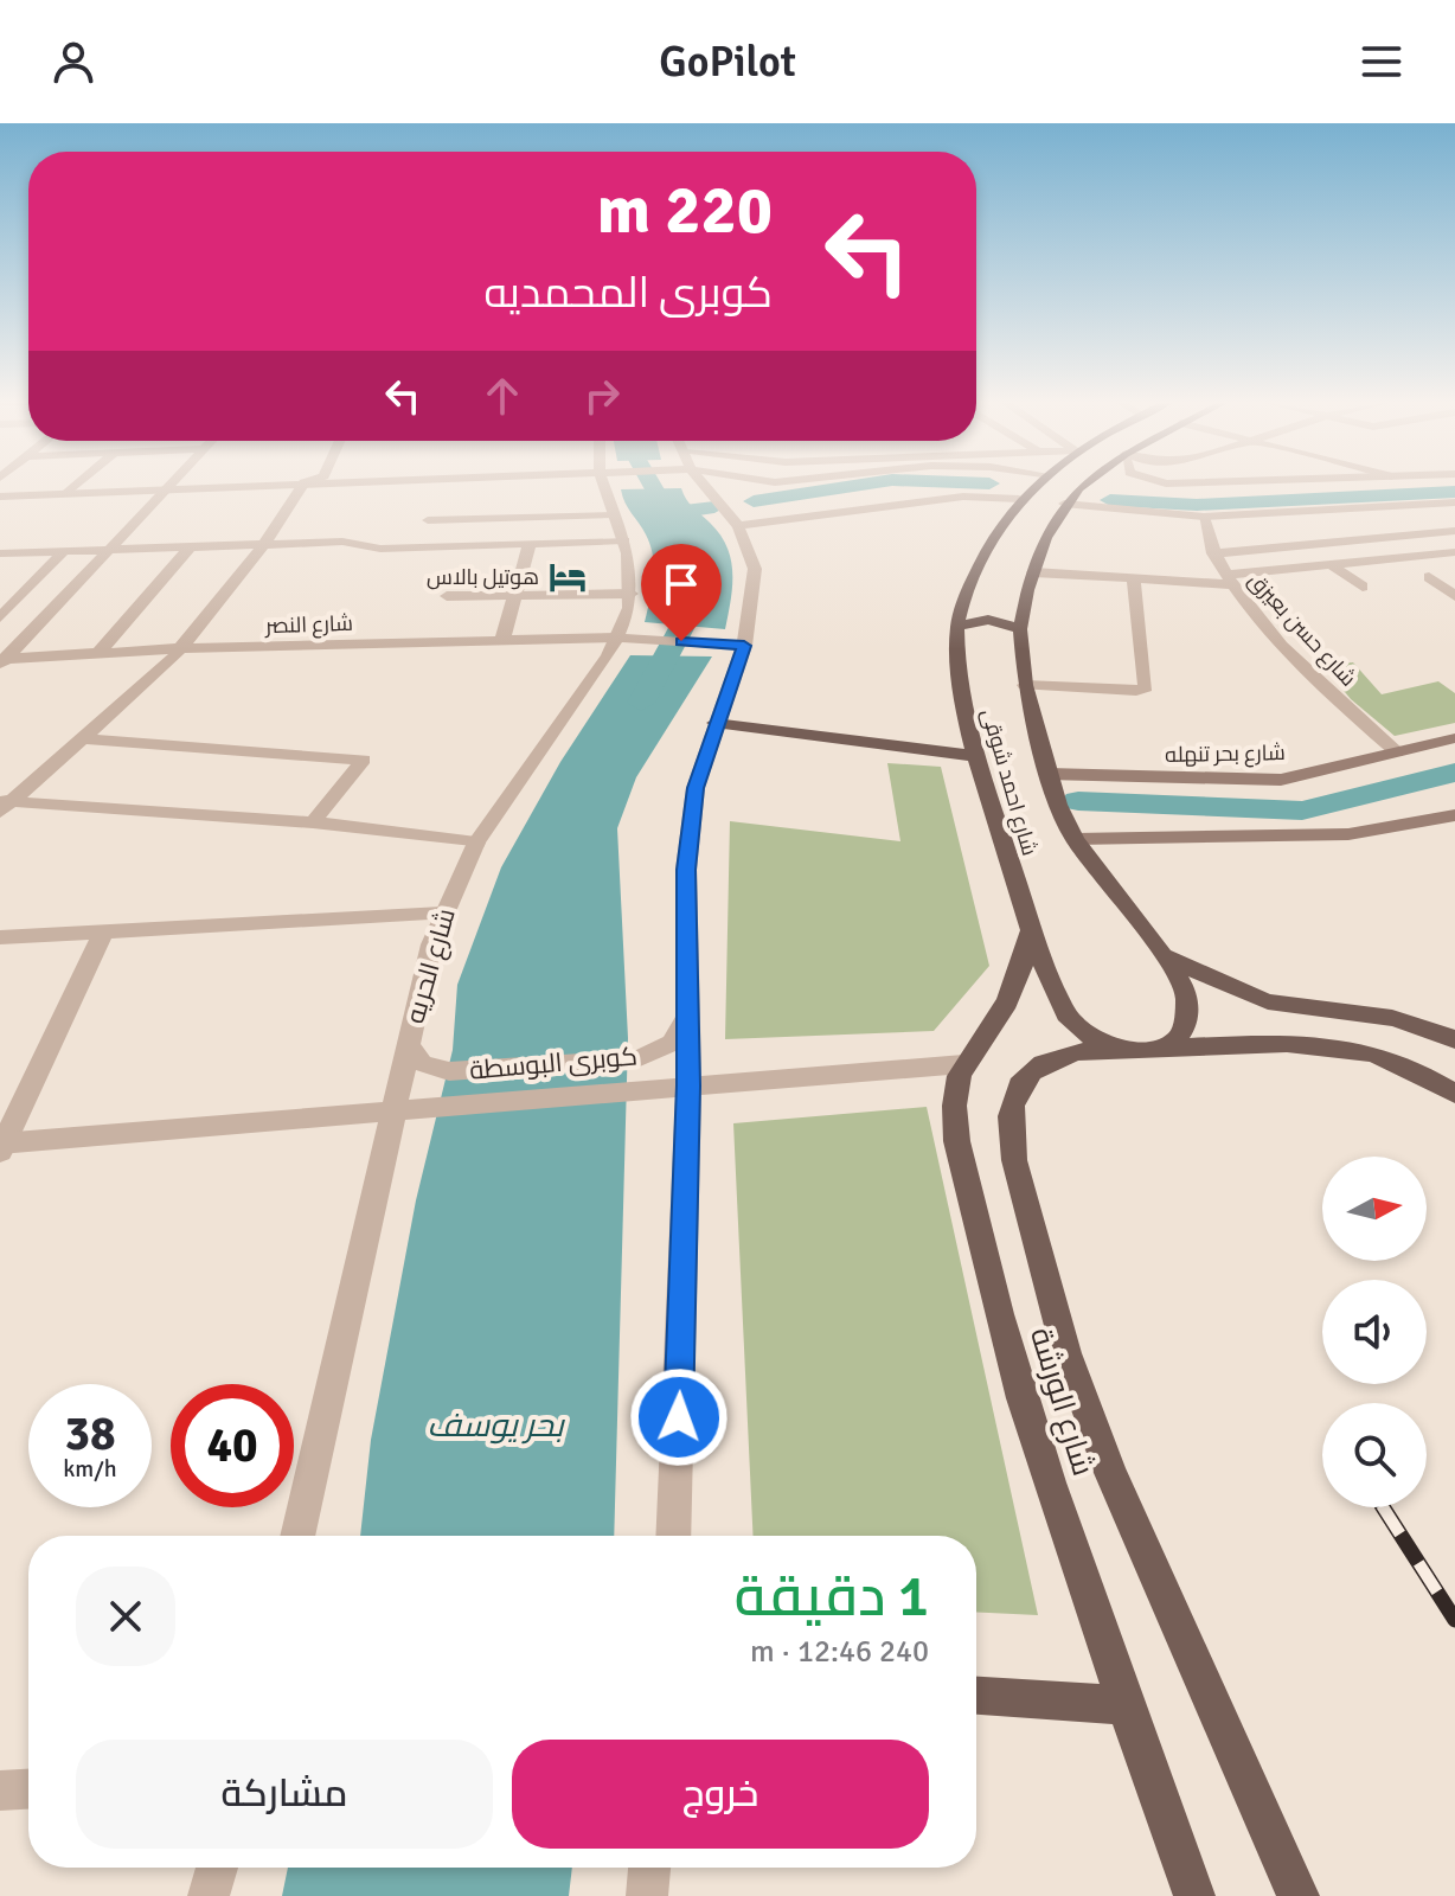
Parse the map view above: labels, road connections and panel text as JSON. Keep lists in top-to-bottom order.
{
  "streets": {
    "main road": ["شارع بحر تنهله", "شارع احمد شوقى", "شارع الورشة"],
    "street": [
      "شارع النصر",
      "شارع حسن بعيزق",
      "شارع الحريه",
      "كوبرى البوسطة"
    ]
  },
  "crossings": [
    ["شارع النصر", "شارع الحريه"],
    ["شارع حسن بعيزق", "شارع بحر تنهله"],
    ["شارع بحر تنهله", "شارع احمد شوقى"],
    ["شارع احمد شوقى", "شارع الورشة"],
    ["شارع الحريه", "كوبرى البوسطة"],
    ["كوبرى البوسطة", "شارع الورشة"]
  ],
  "water": ["بحر يوسف"],
  "places": {
    "hotel": ["هوتيل بالاس"]
  },
  "north": "right",
  "page": {
    "header": "GoPilot",
    "turn": ["220 m", "كوبرى المحمديه"],
    "speed": "38 km/h",
    "limit": "40",
    "heading": ["1 دقيقة", "240 m · 12:46"],
    "buttons": ["خروج", "مشاركة"]
  }
}
